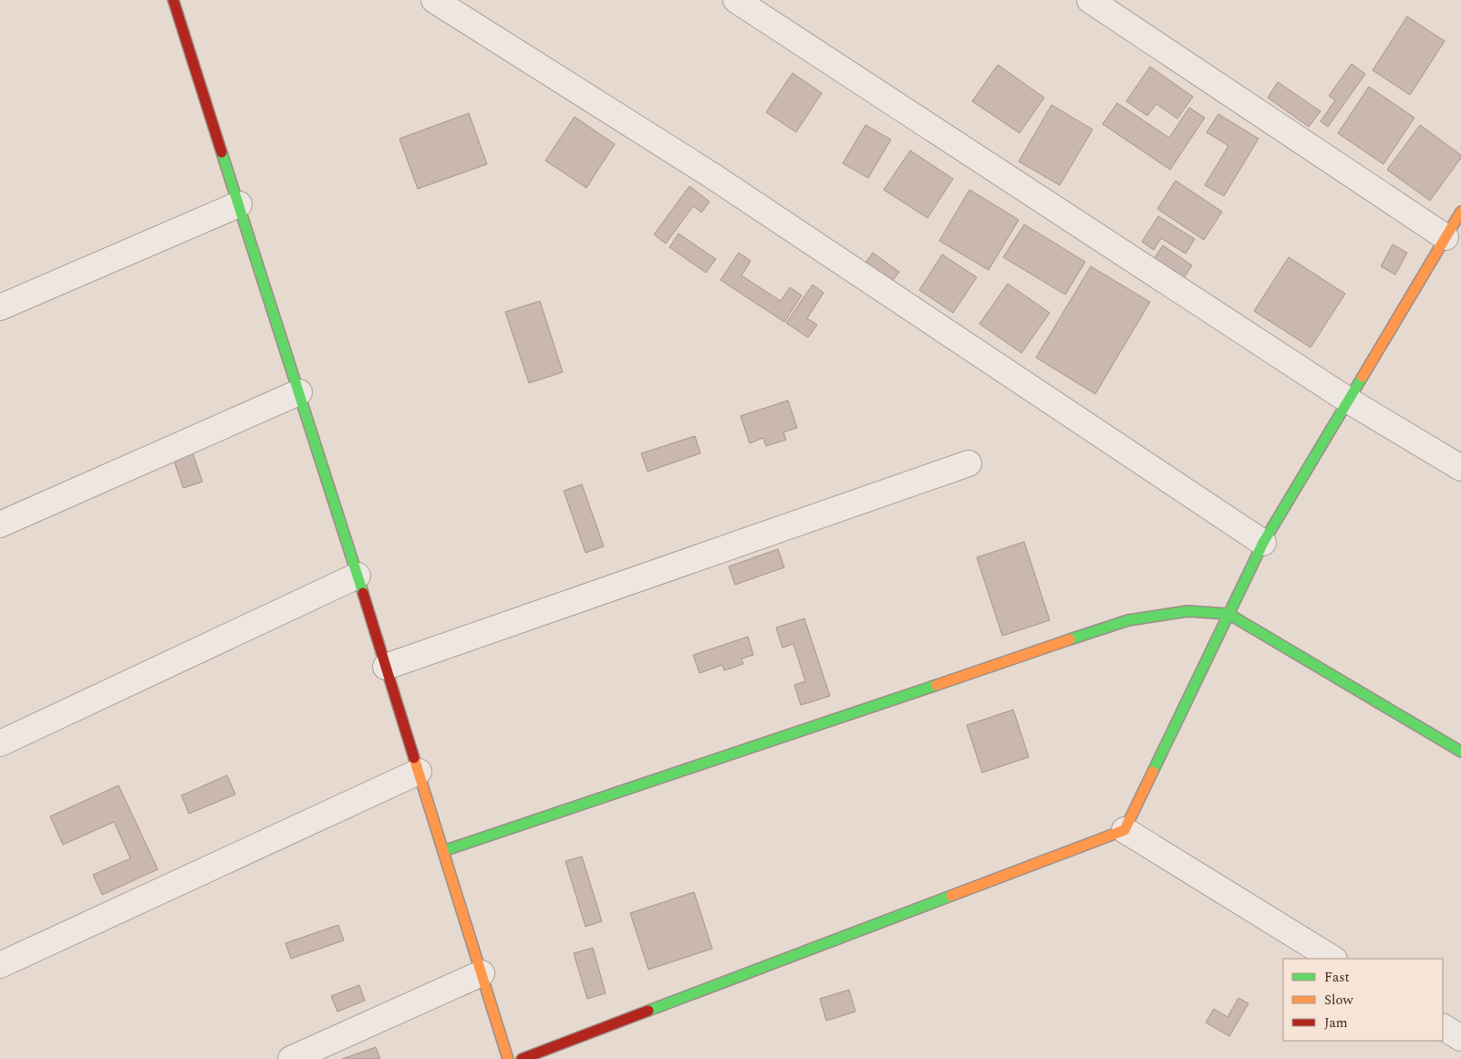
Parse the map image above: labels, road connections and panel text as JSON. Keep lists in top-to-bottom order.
{
  "legend": ["Fast", "Slow", "Jam"]
}
